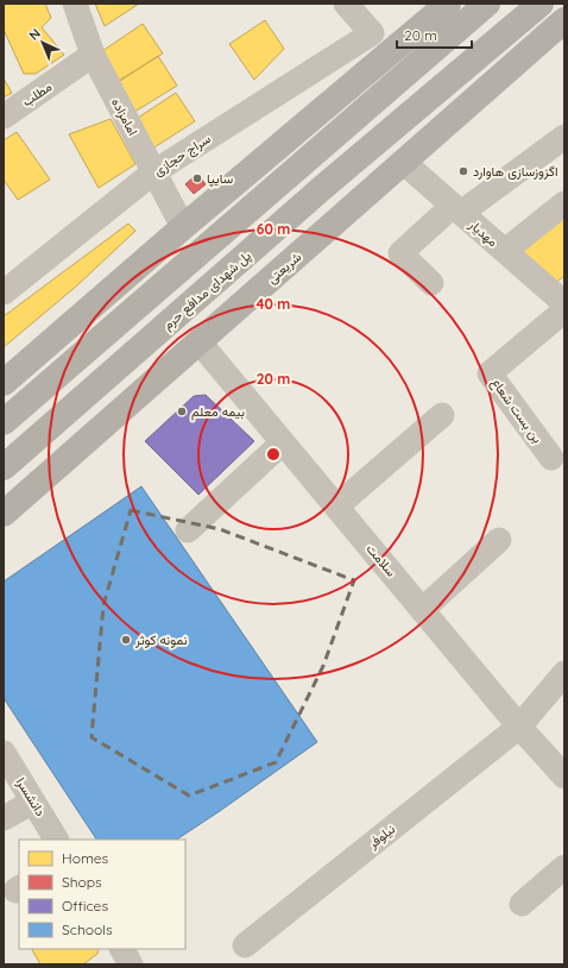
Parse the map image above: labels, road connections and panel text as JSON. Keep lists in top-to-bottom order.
{
  "streets": {
    "main road": ["شریعتی", "پل شهدای مدافع حرم"],
    "street": [
      "مطلب",
      "امامزاده",
      "سراج حجازی",
      "مهدیار",
      "بن بست شعاع",
      "سلامت",
      "دانشسرا",
      "نیلوفر"
    ]
  },
  "crossings": [
    ["مطلب", "امامزاده"],
    ["امامزاده", "سراج حجازی"],
    ["مهدیار", "شریعتی"],
    ["شریعتی", "سلامت"],
    ["سلامت", "نیلوفر"]
  ],
  "places": [
    "اگزوزسازی هاوارد",
    "سایپا",
    "بیمه معلم",
    "نمونه کوثر"
  ],
  "legend": [
    "Homes",
    "Shops",
    "Offices",
    "Schools"
  ],
  "scale_bar": "20 m",
  "north": "top left",
  "rings": ["60 m", "40 m", "20 m"]
}
